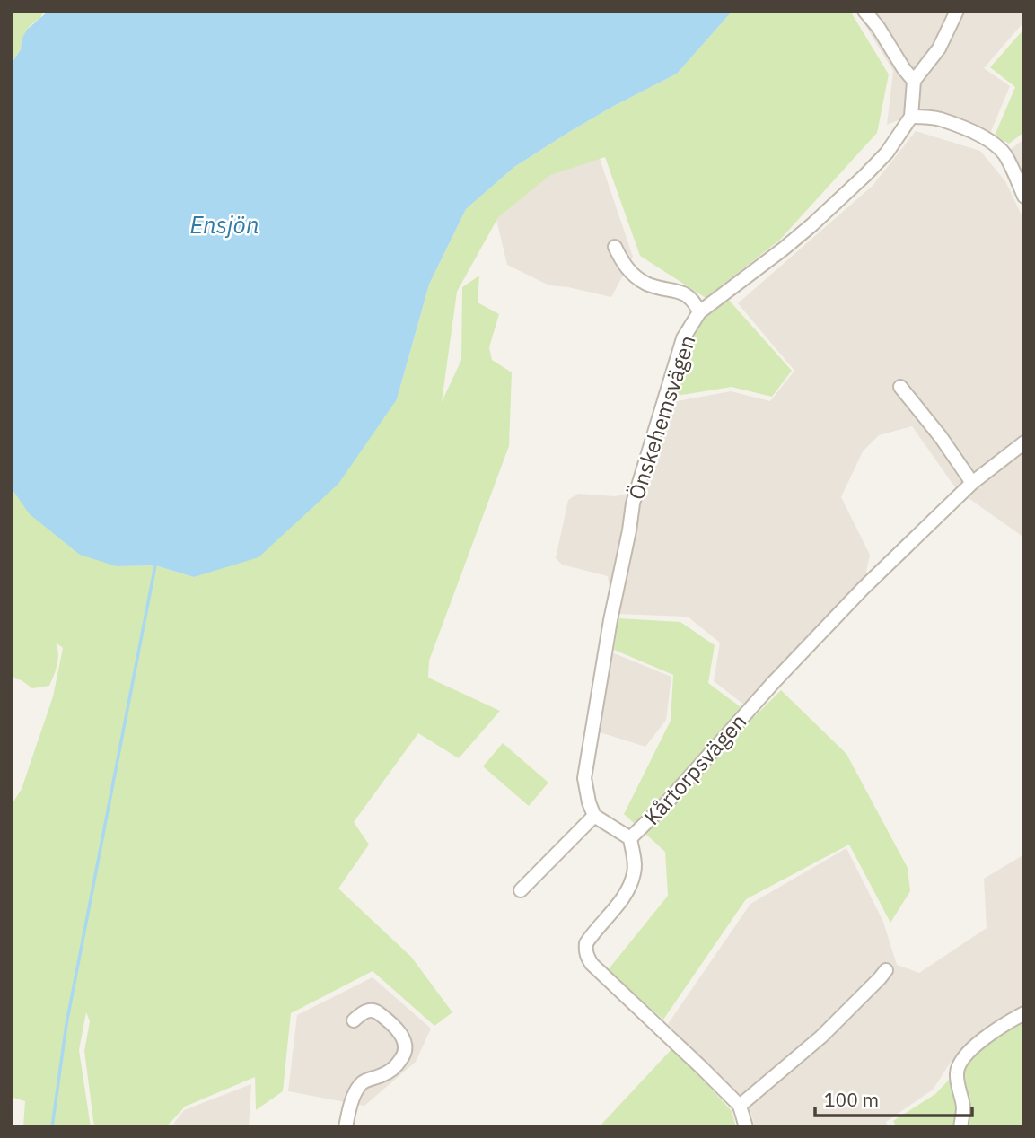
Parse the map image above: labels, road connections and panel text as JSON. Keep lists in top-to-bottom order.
{
  "streets": {
    "street": ["Önskehemsvägen", "Kårtorpsvägen"]
  },
  "water": ["Ensjön"],
  "scale_bar": "100 m"
}
